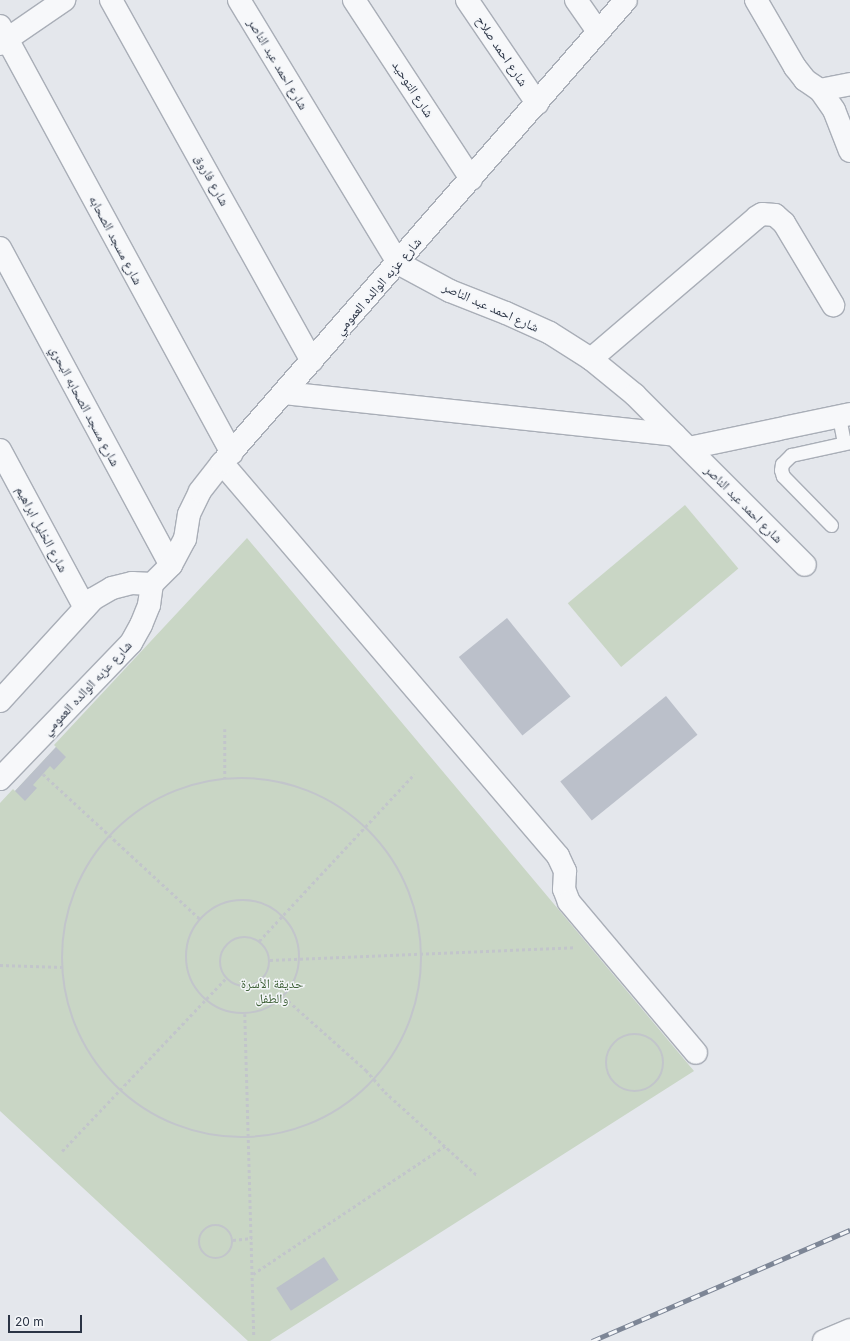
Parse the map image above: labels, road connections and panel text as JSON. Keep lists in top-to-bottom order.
{
  "streets": {
    "street": [
      "شارع احمد صلاح",
      "شارع احمد عبد الناصر",
      "شارع التوحيد",
      "شارع فاروق",
      "شارع مسجد الصحابه",
      "شارع عزبه الوالده العمومي",
      "شارع مسجد الصحابه البحري",
      "شارع الخليل ابراهيم"
    ]
  },
  "crossings": [
    ["شارع احمد صلاح", "شارع عزبه الوالده العمومي"],
    ["شارع احمد عبد الناصر", "شارع عزبه الوالده العمومي"],
    ["شارع التوحيد", "شارع عزبه الوالده العمومي"],
    ["شارع فاروق", "شارع عزبه الوالده العمومي"],
    ["شارع مسجد الصحابه", "شارع عزبه الوالده العمومي"],
    ["شارع عزبه الوالده العمومي", "شارع مسجد الصحابه البحري"]
  ],
  "parks": ["حديقة الأسرة والطفل"],
  "scale_bar": "20 m"
}
